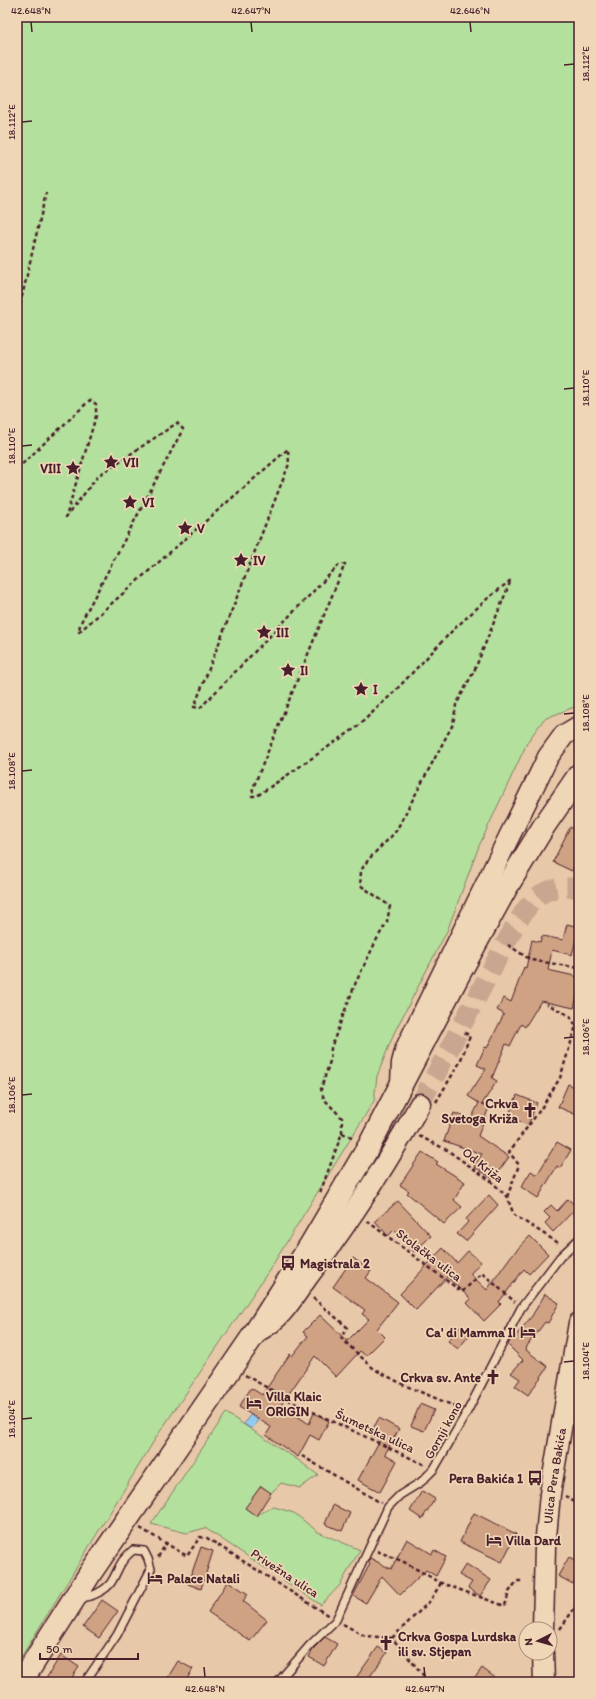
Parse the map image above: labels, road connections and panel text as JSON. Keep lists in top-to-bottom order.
{
  "streets": {
    "main road": ["Ulica Pera Bakića"],
    "lane": ["Gornji kono"],
    "path": [
      "Od Križa",
      "Stolačka ulica",
      "Šumetska ulica",
      "Privežna ulica"
    ]
  },
  "crossings": [
    ["Od Križa", "Gornji kono"],
    ["Stolačka ulica", "Gornji kono"],
    ["Gornji kono", "Šumetska ulica"],
    ["Gornji kono", "Privežna ulica"]
  ],
  "places": {
    "place": [
      "VII",
      "VIII",
      "VI",
      "V",
      "IV",
      "III",
      "II",
      "I"
    ],
    "church": ["Crkva Svetoga Križa", "Crkva sv. Ante", "Crkva Gospa Lurdska ili sv. Stjepan"],
    "bus stop": ["Magistrala 2", "Pera Bakića 1"],
    "hotel": [
      "Ca' di Mamma II",
      "Villa Klaic ORIGIN",
      "Villa Dard",
      "Palace Natali"
    ]
  },
  "scale_bar": "50 m",
  "north": "left",
  "coordinates": [
    "42.648°N",
    "42.647°N",
    "42.646°N",
    "18.112°E",
    "18.110°E",
    "18.108°E",
    "18.106°E",
    "18.104°E"
  ]
}
